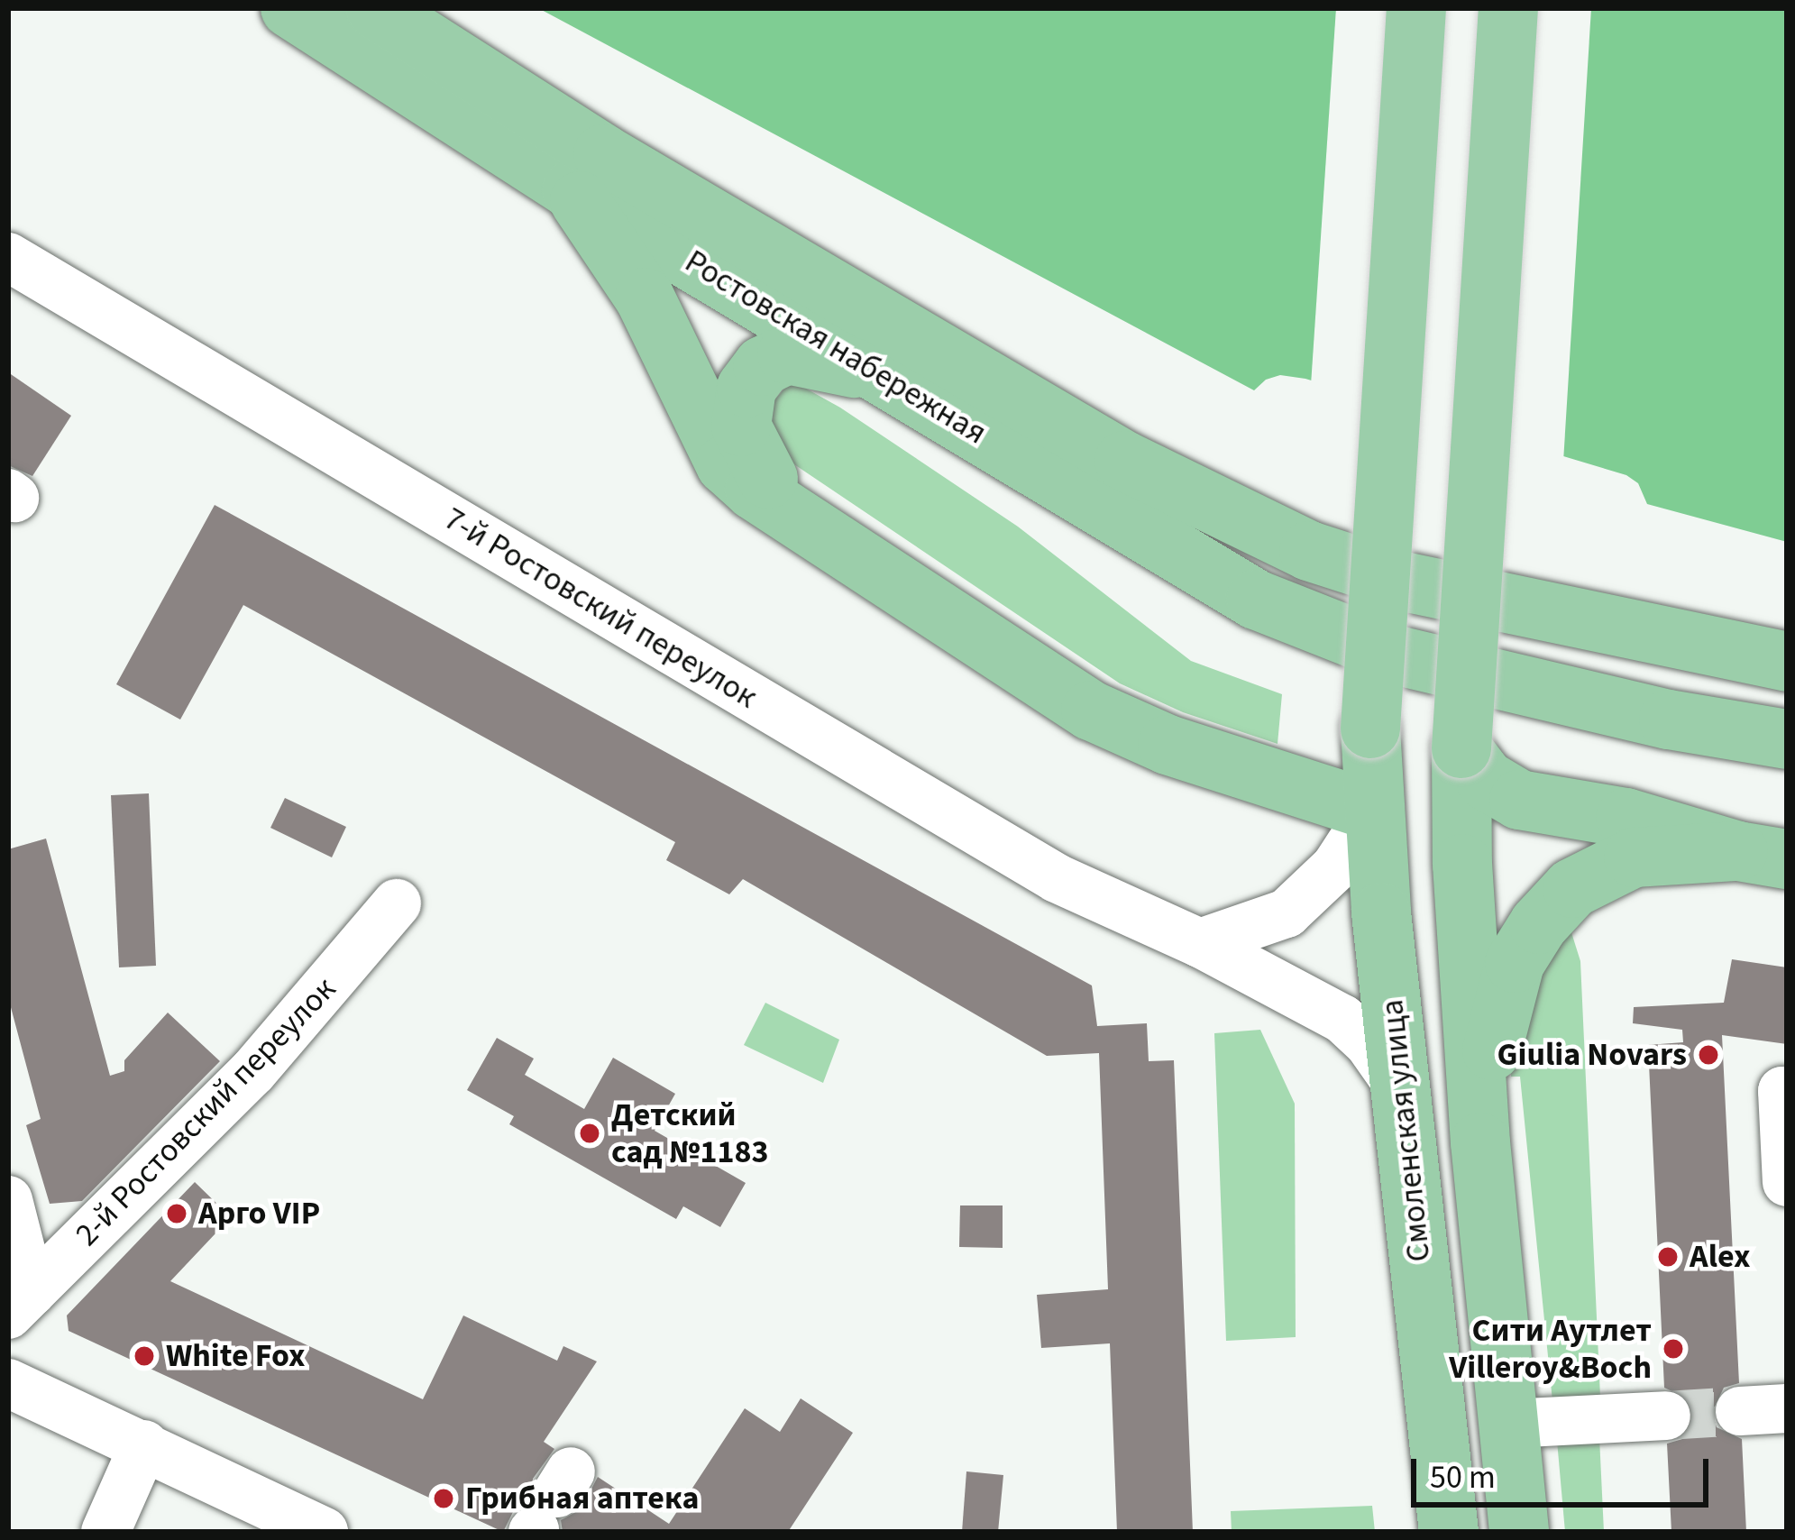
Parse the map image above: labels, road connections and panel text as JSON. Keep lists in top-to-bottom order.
{
  "streets": {
    "main road": ["Ростовская набережная", "Смоленская улица"],
    "street": ["7-й Ростовский переулок", "2-й Ростовский переулок"]
  },
  "crossings": [
    ["7-й Ростовский переулок", "Смоленская улица"]
  ],
  "places": [
    "Giulia Novars",
    "Детский сад №1183",
    "Арго VIP",
    "Alex",
    "Сити Аутлет Villeroy&Boch",
    "White Fox",
    "Грибная аптека"
  ],
  "scale_bar": "50 m"
}
